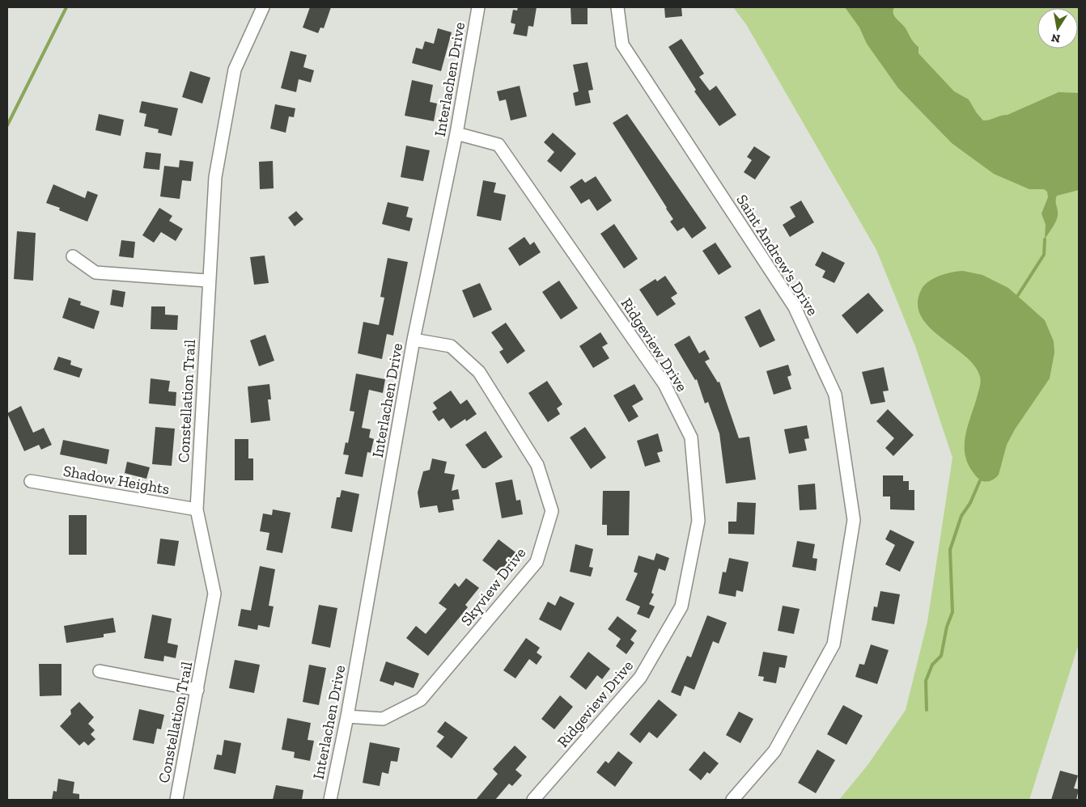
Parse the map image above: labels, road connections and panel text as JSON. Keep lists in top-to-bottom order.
{
  "streets": {
    "street": [
      "Interlachen Drive",
      "Saint Andrew's Drive",
      "Ridgeview Drive",
      "Constellation Trail",
      "Shadow Heights",
      "Skyview Drive"
    ]
  },
  "crossings": [
    ["Interlachen Drive", "Ridgeview Drive"],
    ["Interlachen Drive", "Skyview Drive"],
    ["Constellation Trail", "Shadow Heights"]
  ],
  "north": "bottom"
}
